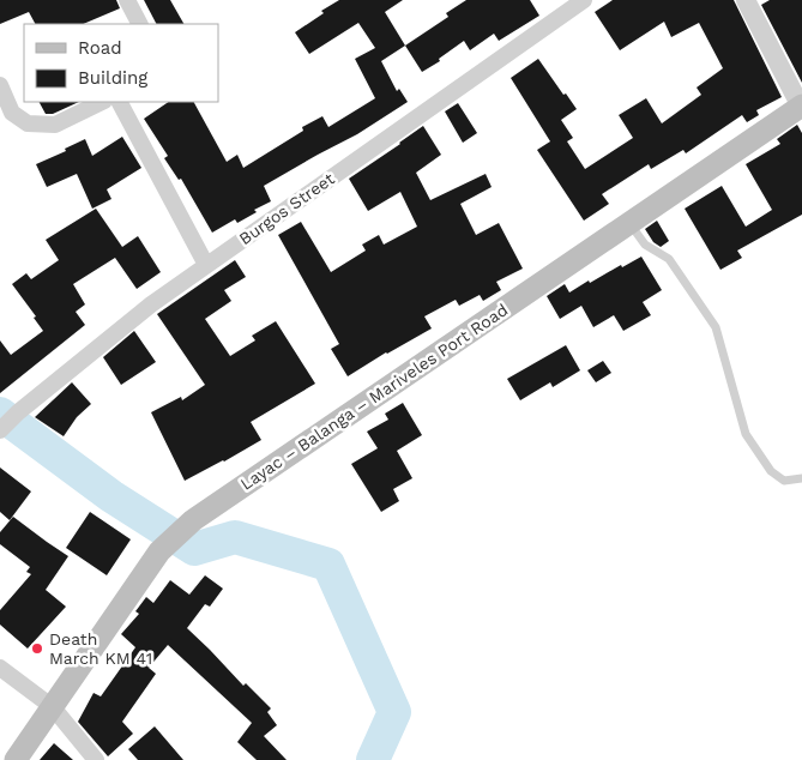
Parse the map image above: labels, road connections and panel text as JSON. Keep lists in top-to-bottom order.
{
  "streets": {
    "main road": ["Layac – Balanga – Mariveles Port Road"],
    "street": ["Burgos Street"]
  },
  "places": ["Death March KM 41"],
  "legend": ["Road", "Building"]
}
